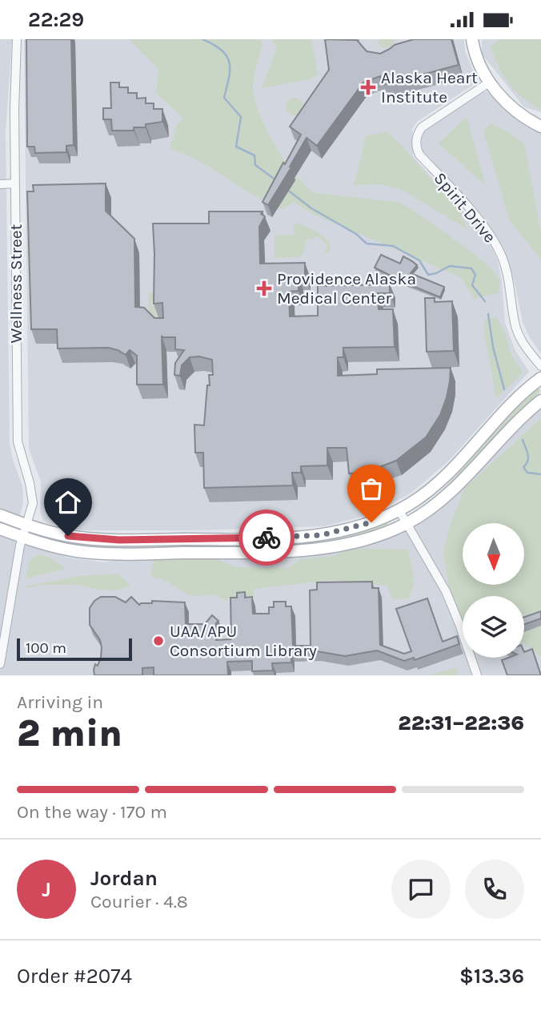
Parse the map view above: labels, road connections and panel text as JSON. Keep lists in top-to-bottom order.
{
  "streets": {
    "street": ["Spirit Drive", "Wellness Street"]
  },
  "places": {
    "health": ["Alaska Heart Institute", "Providence Alaska Medical Center"],
    "other": ["UAA/APU Consortium Library"]
  },
  "scale_bar": "100 m",
  "north": "bottom",
  "page": {
    "status": "22:29",
    "scale": "100 m",
    "heading": ["2 min", "Arriving in", "22:31–22:36"],
    "panel": [
      "Jordan",
      "Courier · 4.8",
      "Order #2074",
      "$13.36"
    ],
    "bar": "On the way · 170 m",
    "round": "J"
  }
}
